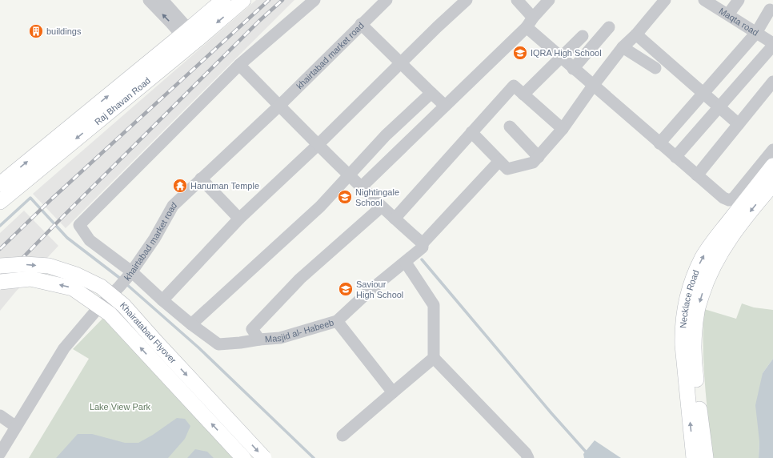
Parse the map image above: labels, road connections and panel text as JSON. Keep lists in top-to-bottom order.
{
  "streets": {
    "main road": ["Raj Bhavan Road", "Necklace Road", "Khairatabad Flyover"],
    "street": ["Maqta road", "khairtabad market road", "Masjid al- Habeeb"]
  },
  "crossings": [
    ["khairtabad market road", "Masjid al- Habeeb"]
  ],
  "parks": ["Lake View Park"],
  "places": {
    "building": ["buildings"],
    "school or university": ["IQRA High School", "Nightingale School", "Saviour High School"],
    "temple": ["Hanuman Temple"]
  }
}
